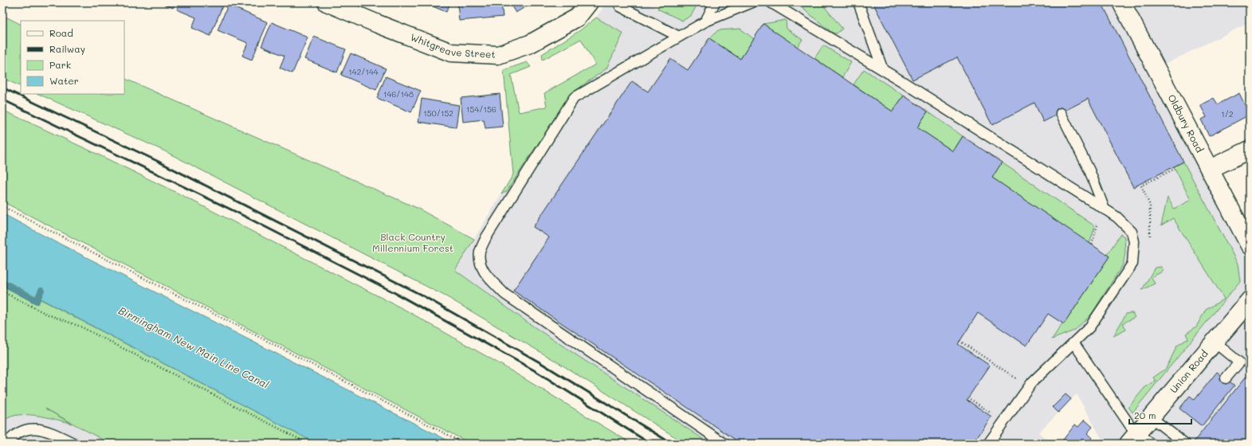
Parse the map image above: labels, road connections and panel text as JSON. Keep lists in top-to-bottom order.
{
  "streets": {
    "street": ["Whitgreave Street", "Oldbury Road", "Union Road"]
  },
  "water": ["Birmingham New Main Line Canal"],
  "parks": ["Black Country Millennium Forest"],
  "house_numbers": [
    "142/144",
    "146/148",
    "154/156",
    "150/152",
    "1/2"
  ],
  "legend": [
    "Road",
    "Railway",
    "Park",
    "Water"
  ],
  "scale_bar": "20 m"
}
